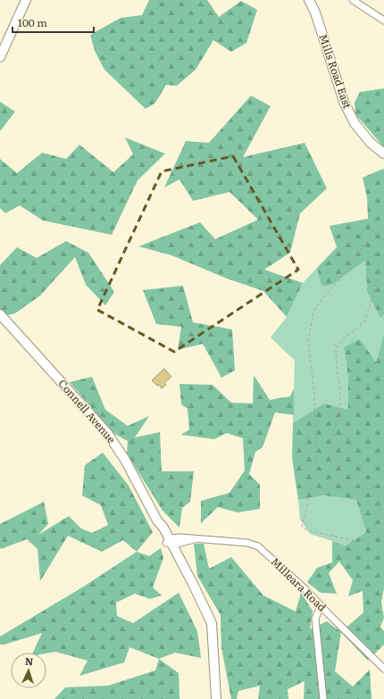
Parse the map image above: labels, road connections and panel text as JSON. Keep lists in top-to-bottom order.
{
  "streets": {
    "street": ["Mills Road East", "Connell Avenue", "Milleara Road"]
  },
  "crossings": [
    ["Connell Avenue", "Milleara Road"]
  ],
  "scale_bar": "100 m",
  "north": "top"
}
